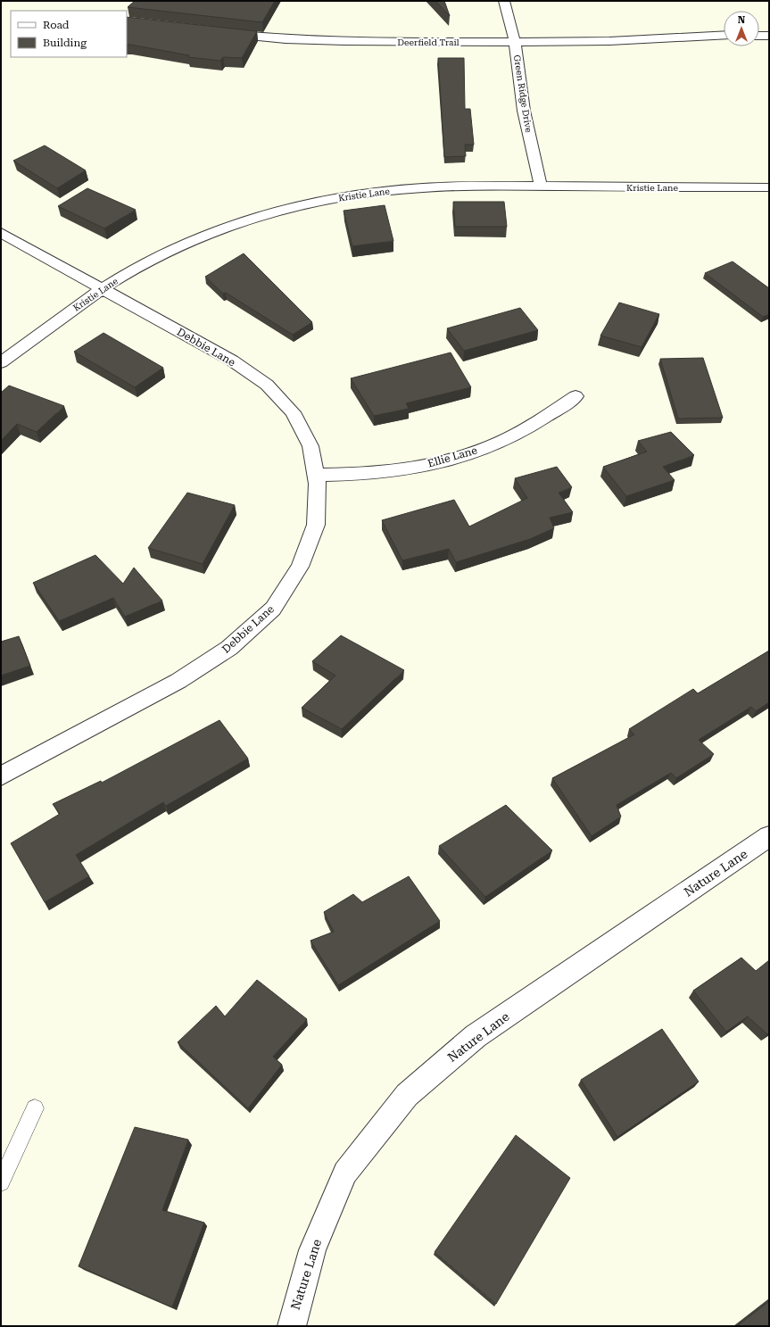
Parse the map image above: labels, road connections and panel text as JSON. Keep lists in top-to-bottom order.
{
  "streets": {
    "street": [
      "Deerfield Trail",
      "Green Ridge Drive",
      "Kristie Lane",
      "Debbie Lane",
      "Ellie Lane",
      "Nature Lane"
    ]
  },
  "crossings": [
    ["Deerfield Trail", "Green Ridge Drive"],
    ["Green Ridge Drive", "Kristie Lane"],
    ["Kristie Lane", "Debbie Lane"],
    ["Debbie Lane", "Ellie Lane"]
  ],
  "legend": ["Road", "Building"],
  "north": "top"
}
